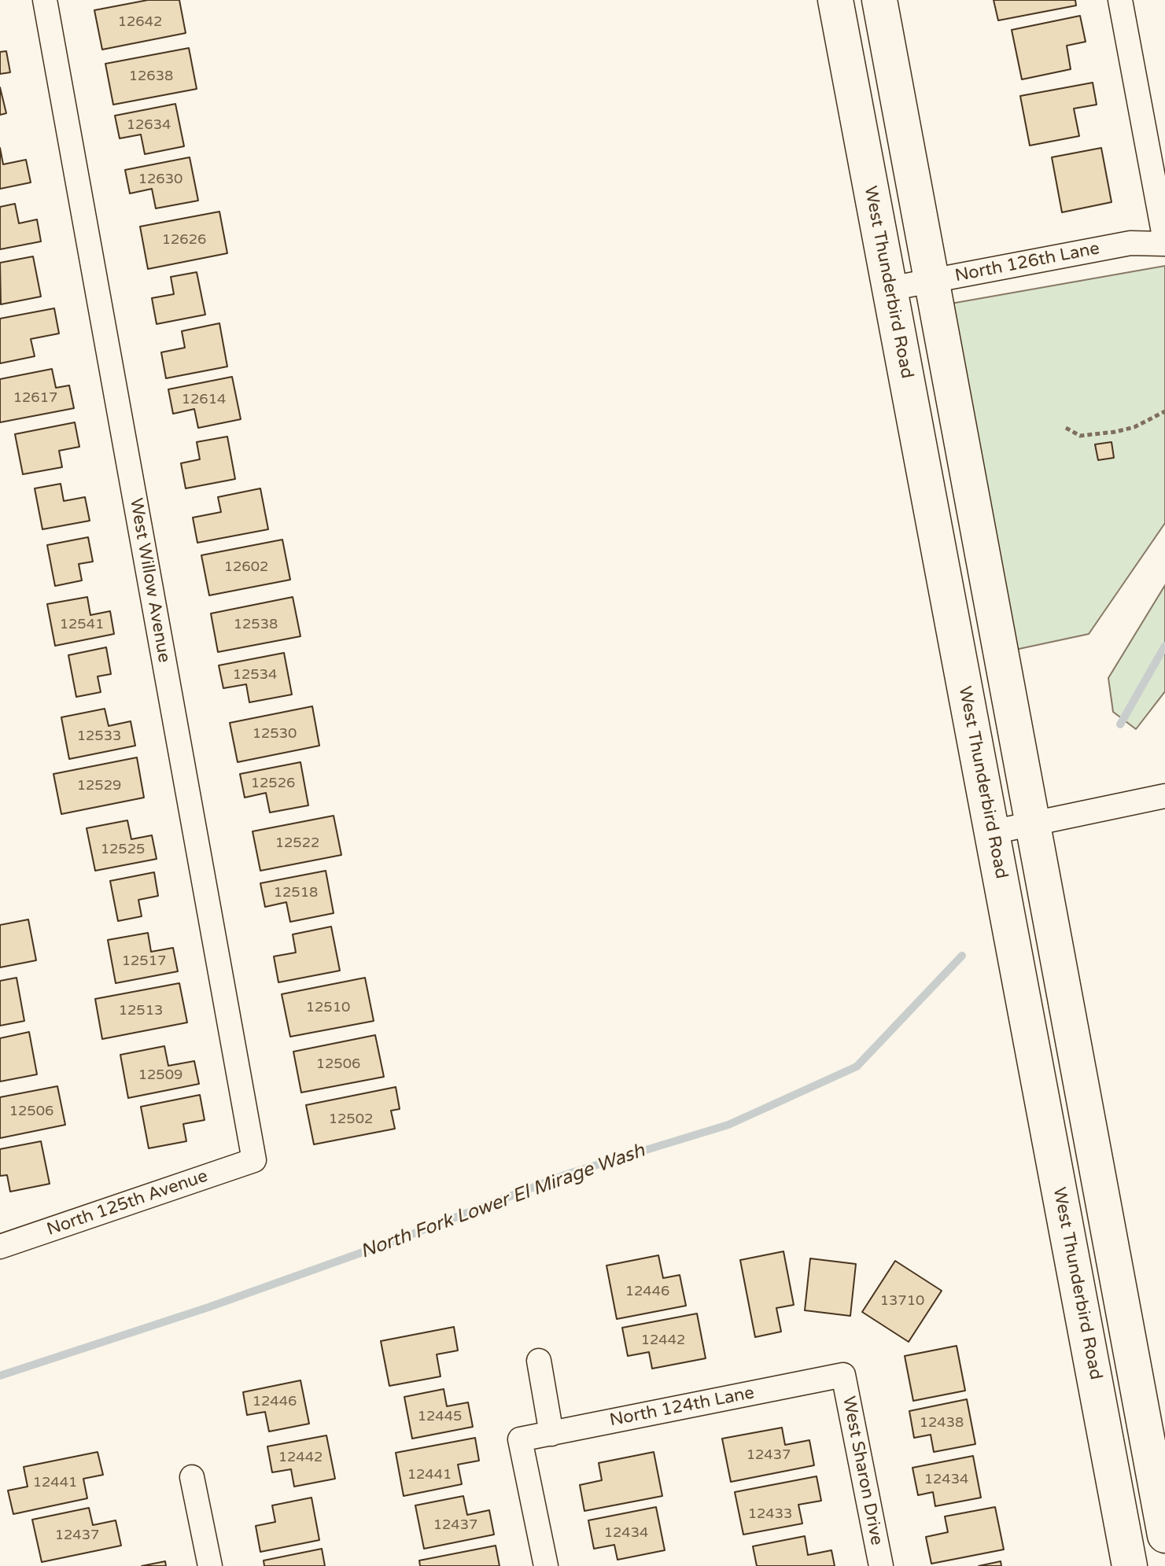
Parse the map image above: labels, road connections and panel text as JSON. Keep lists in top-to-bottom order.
{
  "streets": {
    "main road": ["West Thunderbird Road"],
    "street": [
      "North 126th Lane",
      "West Willow Avenue",
      "North 125th Avenue",
      "North 124th Lane",
      "West Sharon Drive"
    ]
  },
  "crossings": [
    ["North 126th Lane", "West Thunderbird Road"],
    ["West Willow Avenue", "North 125th Avenue"],
    ["North 124th Lane", "West Sharon Drive"]
  ],
  "water": ["North Fork Lower El Mirage Wash"],
  "house_numbers": [
    "12642",
    "12638",
    "12634",
    "12630",
    "12626",
    "12617",
    "12614",
    "12602",
    "12541",
    "12538",
    "12534",
    "12530",
    "12533",
    "12526",
    "12529",
    "12522",
    "12525",
    "12518",
    "12517",
    "12510",
    "12513",
    "12506",
    "12509",
    "12506",
    "12502",
    "12446",
    "13710",
    "12442",
    "12446",
    "12445",
    "12438",
    "12437",
    "12442",
    "12441",
    "12434",
    "12441",
    "12433",
    "12437",
    "12434",
    "12437"
  ]
}
